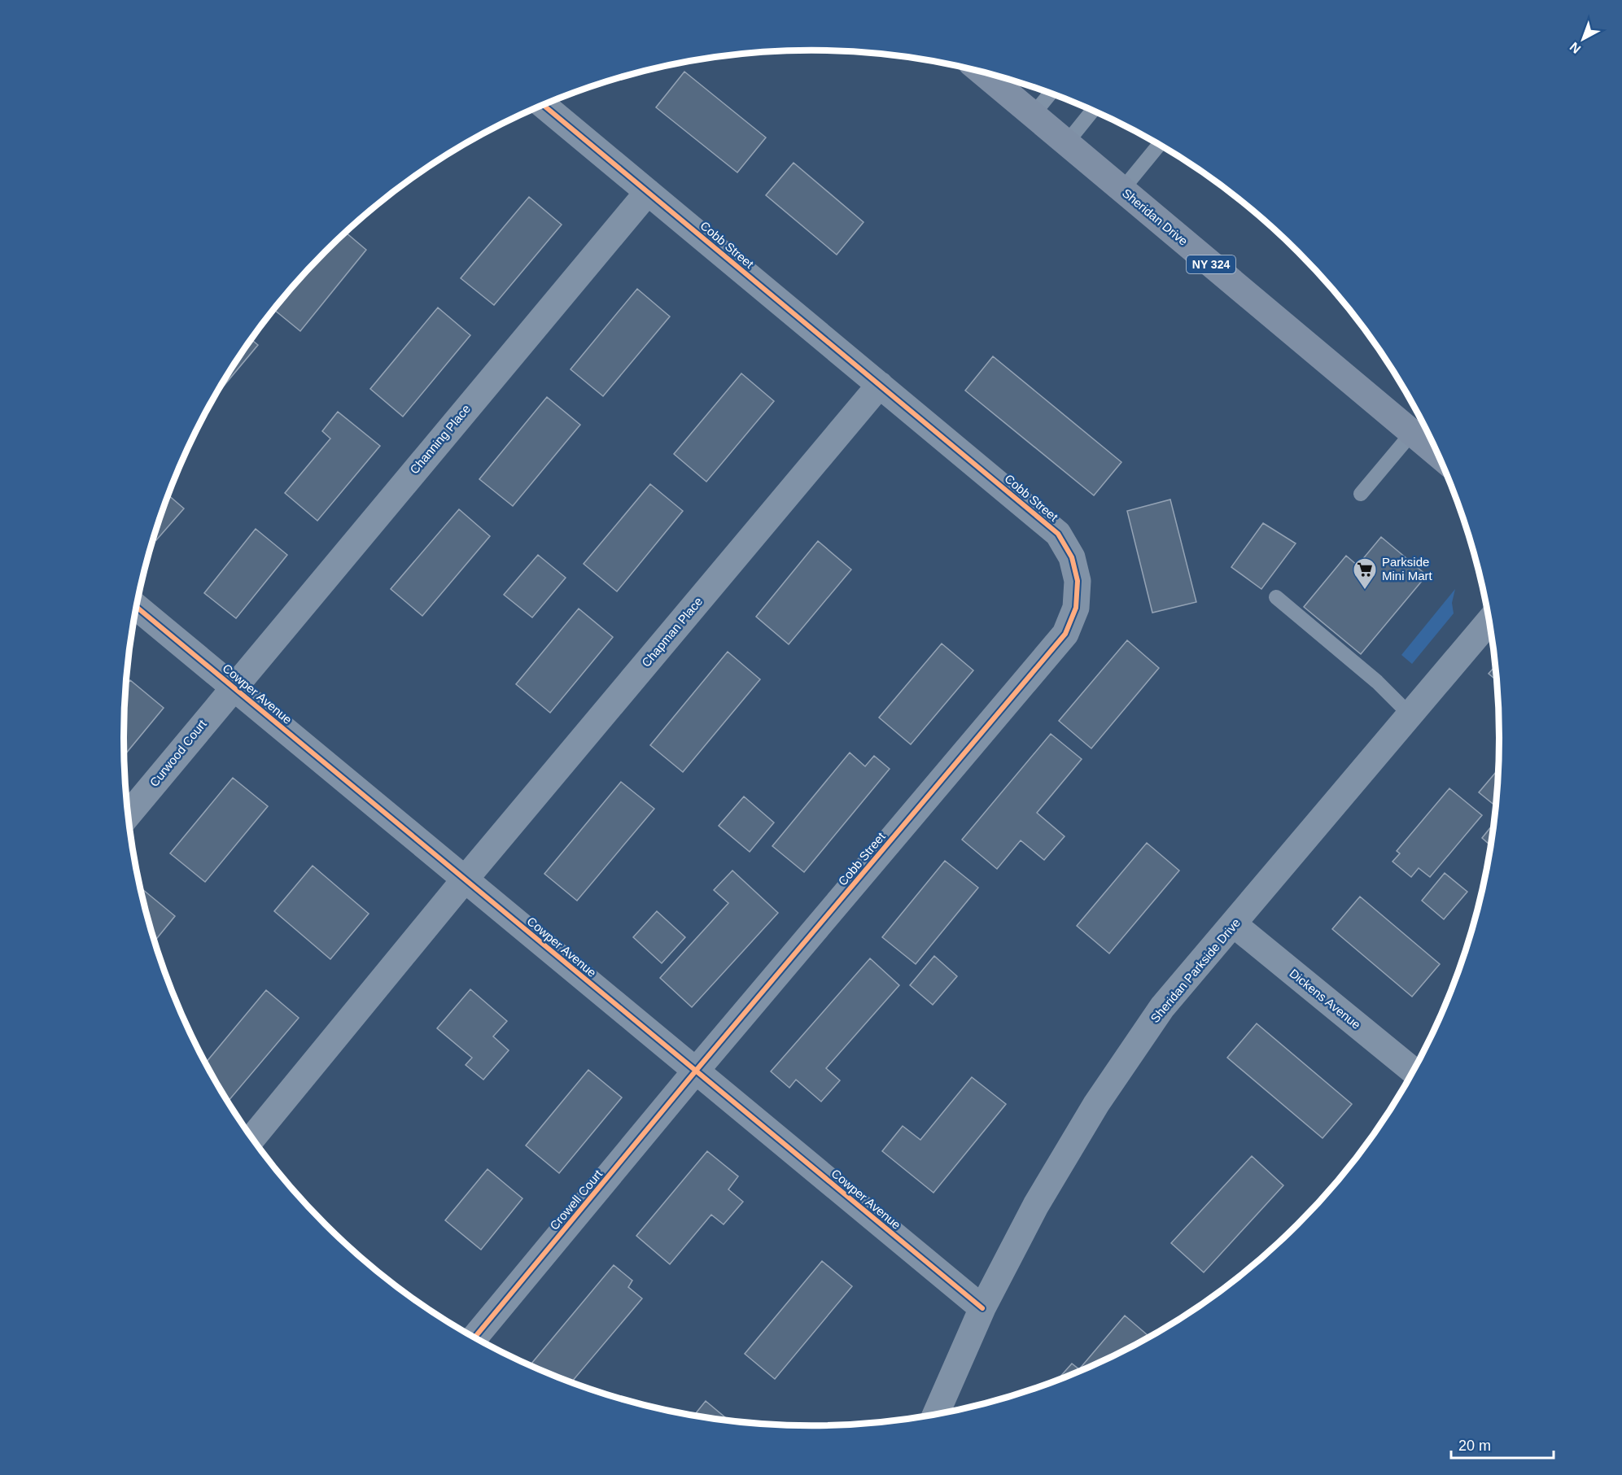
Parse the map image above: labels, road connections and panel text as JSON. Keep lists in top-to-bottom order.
{
  "streets": {
    "main road": ["Sheridan Drive", "NY 324"],
    "street": [
      "Cobb Street",
      "Channing Place",
      "Chapman Place",
      "Cowper Avenue",
      "Curwood Court",
      "Sheridan Parkside Drive",
      "Dickens Avenue",
      "Crowell Court"
    ]
  },
  "crossings": [
    ["Cobb Street", "Channing Place"],
    ["Cobb Street", "Chapman Place"],
    ["Cobb Street", "Cowper Avenue"],
    ["Cobb Street", "Crowell Court"],
    ["Channing Place", "Cowper Avenue"],
    ["Channing Place", "Curwood Court"],
    ["Chapman Place", "Cowper Avenue"],
    ["Cowper Avenue", "Curwood Court"],
    ["Cowper Avenue", "Sheridan Parkside Drive"],
    ["Cowper Avenue", "Crowell Court"],
    ["Sheridan Parkside Drive", "Dickens Avenue"]
  ],
  "places": {
    "supermarket": ["Parkside Mini Mart"]
  },
  "scale_bar": "20 m",
  "north": "bottom left"
}
